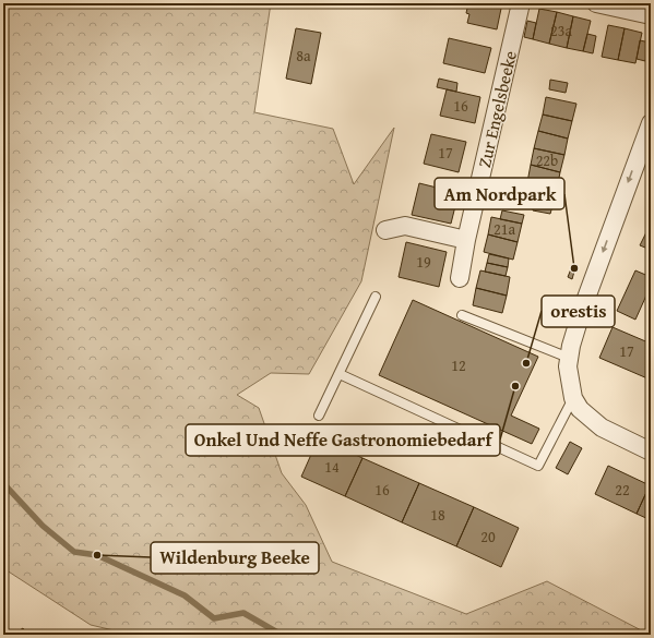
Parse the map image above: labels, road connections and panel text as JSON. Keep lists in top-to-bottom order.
{
  "streets": {
    "street": ["Zur Engelsbeeke"]
  },
  "places": [
    "Am Nordpark",
    "orestis",
    "Onkel Und Neffe Gastronomiebedarf",
    "Wildenburg Beeke"
  ],
  "house_numbers": [
    "23a",
    "8a",
    "16",
    "17",
    "22b",
    "21a",
    "19",
    "17",
    "12",
    "14",
    "16",
    "22",
    "18",
    "20"
  ]
}
